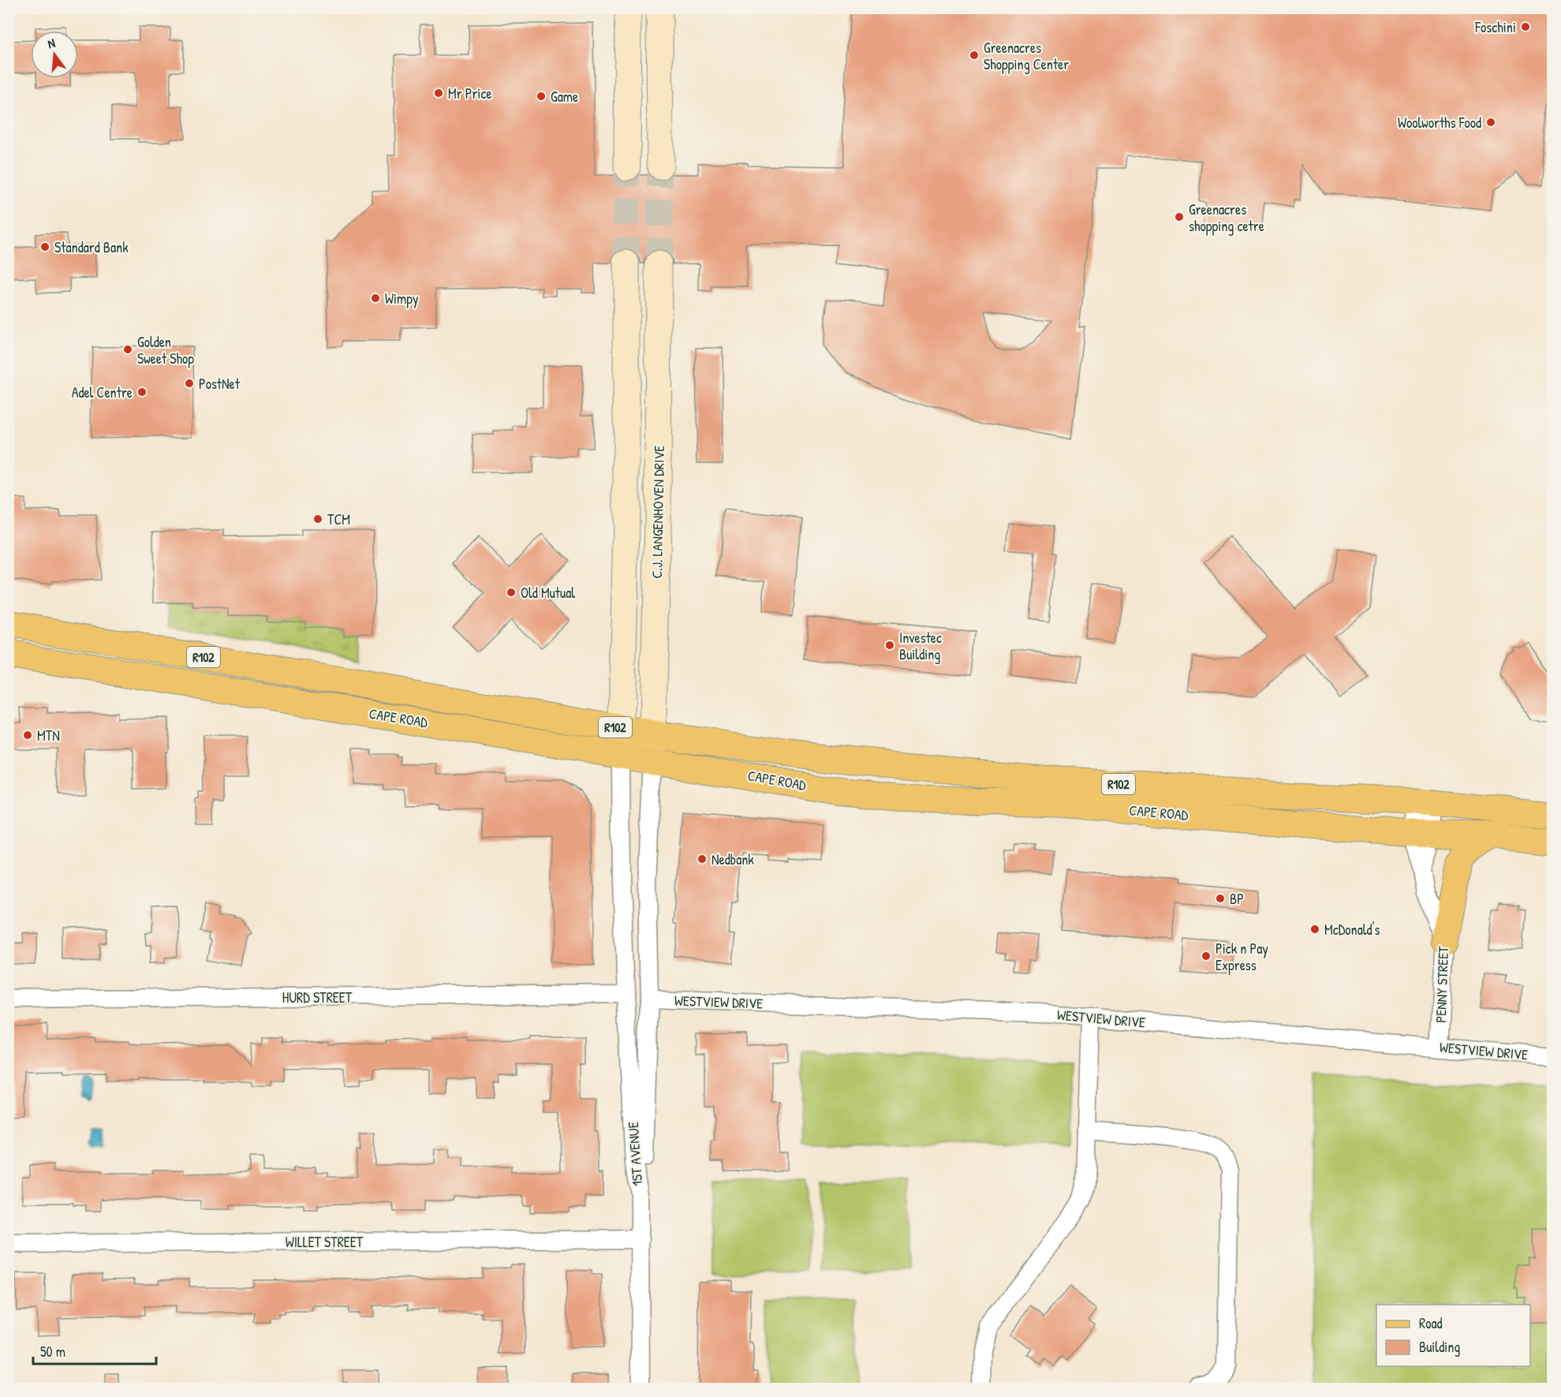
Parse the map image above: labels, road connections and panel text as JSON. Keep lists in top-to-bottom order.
{
  "streets": {
    "main road": ["C.J. LANGENHOVEN DRIVE", "R102", "CAPE ROAD"],
    "street": [
      "PENNY STREET",
      "HURD STREET",
      "WESTVIEW DRIVE",
      "1ST AVENUE",
      "WILLET STREET"
    ]
  },
  "crossings": [
    ["C.J. LANGENHOVEN DRIVE", "CAPE ROAD"],
    ["C.J. LANGENHOVEN DRIVE", "1ST AVENUE"],
    ["CAPE ROAD", "PENNY STREET"],
    ["CAPE ROAD", "1ST AVENUE"],
    ["PENNY STREET", "WESTVIEW DRIVE"],
    ["HURD STREET", "1ST AVENUE"],
    ["WESTVIEW DRIVE", "1ST AVENUE"]
  ],
  "places": [
    "Foschini",
    "Greenacres Shopping Center",
    "Mr Price",
    "Game",
    "Woolworths Food",
    "Greenacres shopping cetre",
    "Standard Bank",
    "Wimpy",
    "Golden Sweet Shop",
    "PostNet",
    "Adel Centre",
    "TCM",
    "Old Mutual",
    "Investec Building",
    "MTN",
    "Nedbank",
    "BP",
    "McDonald's",
    "Pick n Pay Express"
  ],
  "legend": ["Road", "Building"],
  "scale_bar": "50 m",
  "north": "top"
}
